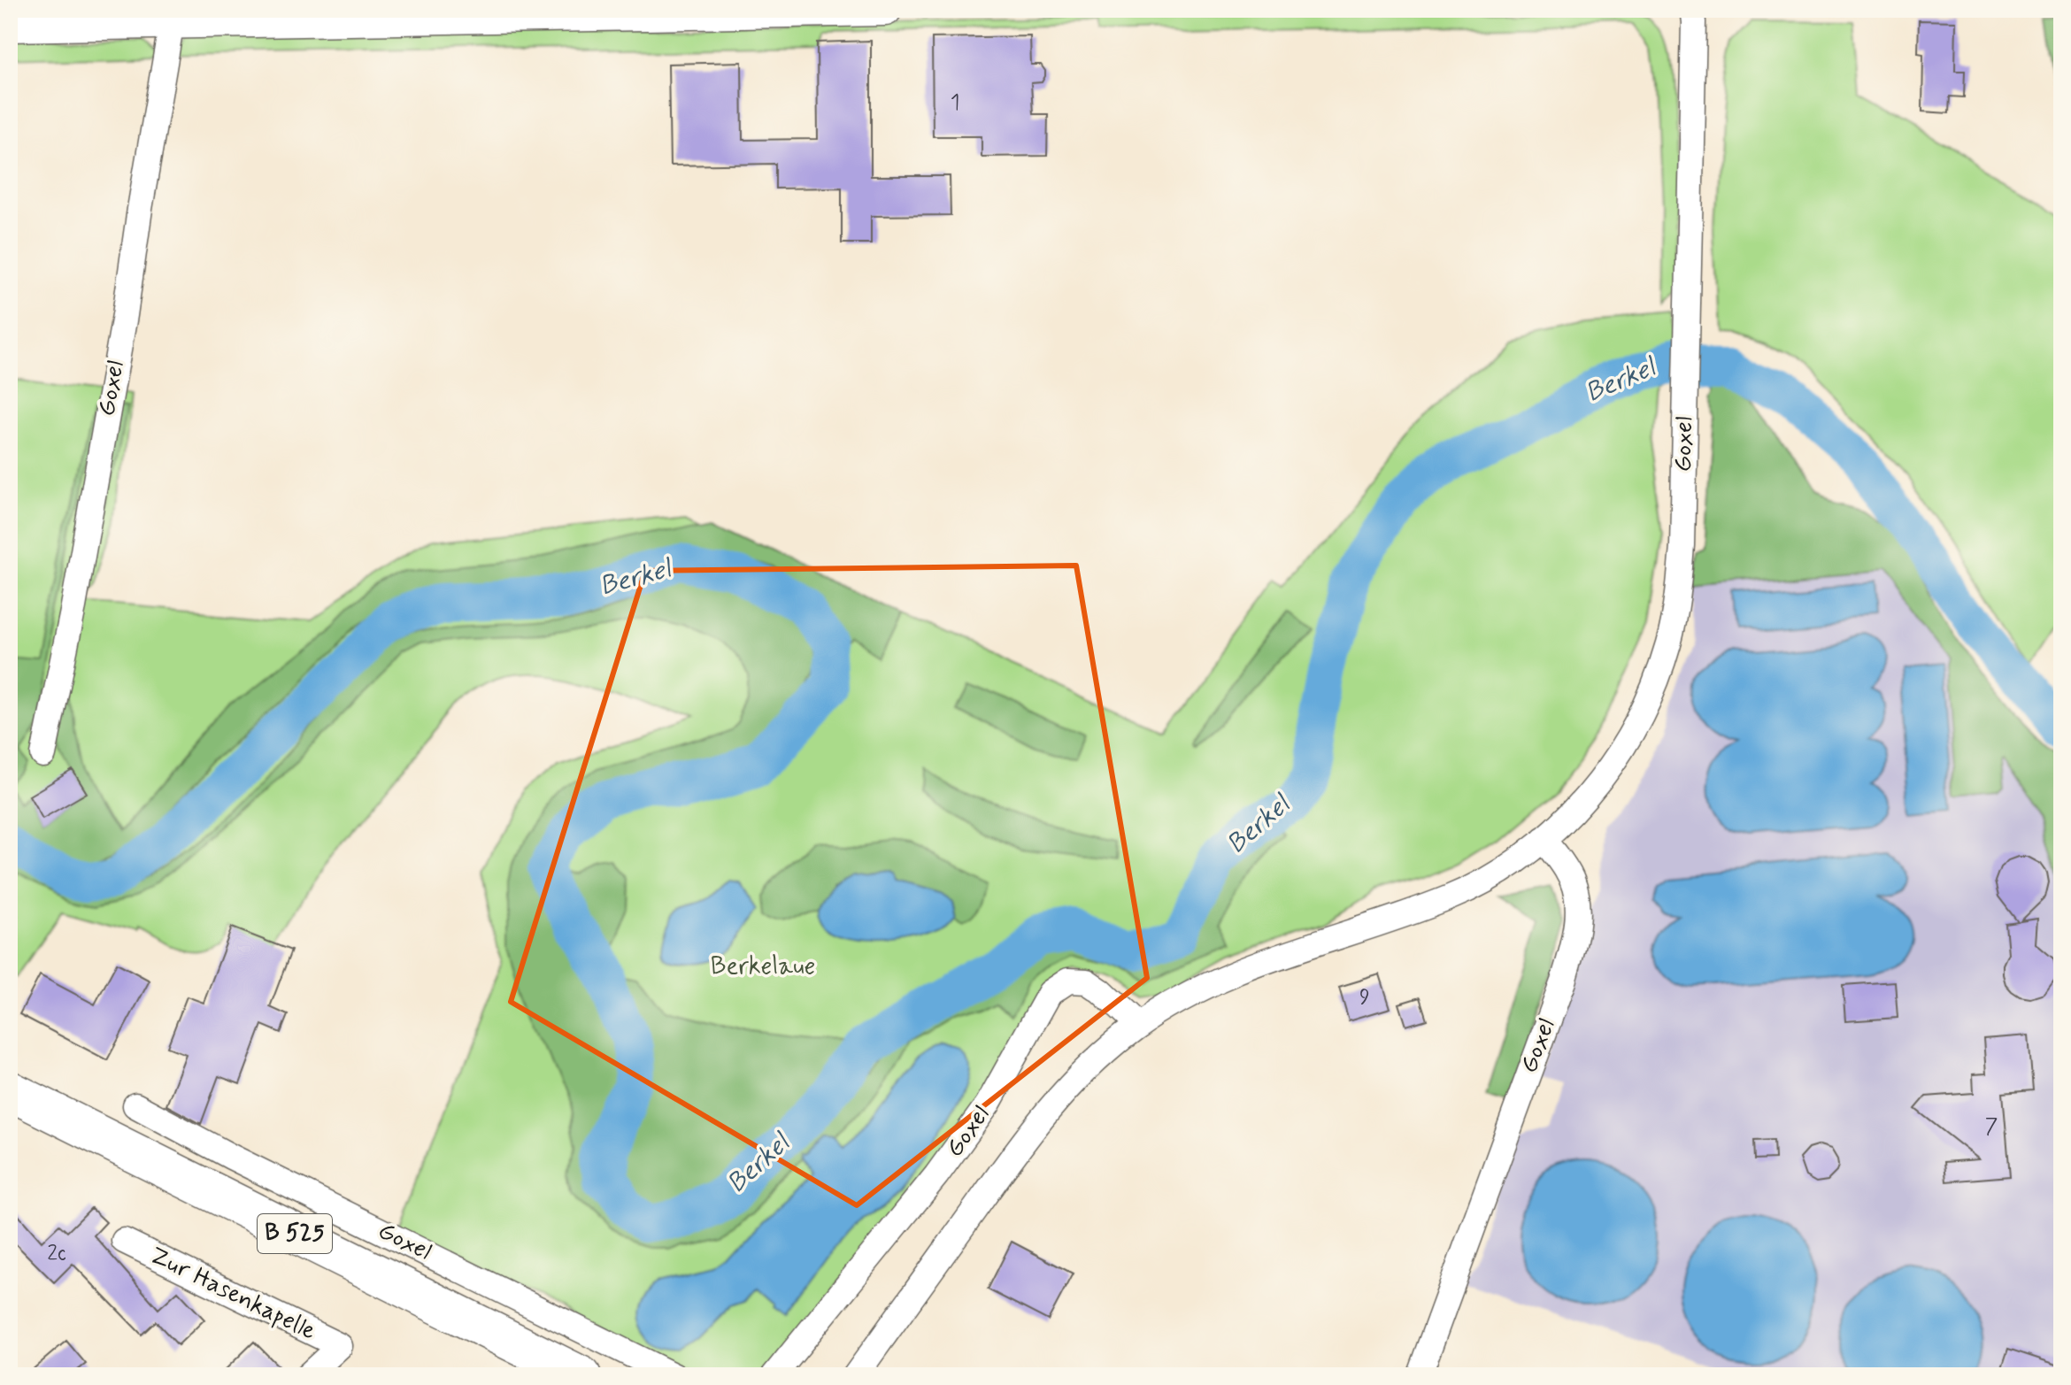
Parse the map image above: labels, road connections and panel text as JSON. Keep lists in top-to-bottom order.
{
  "streets": {
    "main road": ["B 525"],
    "street": ["Goxel", "Zur Hasenkapelle"]
  },
  "water": ["Berkel"],
  "parks": ["Berkelaue"],
  "house_numbers": [
    "1",
    "9",
    "7",
    "2c"
  ]
}
